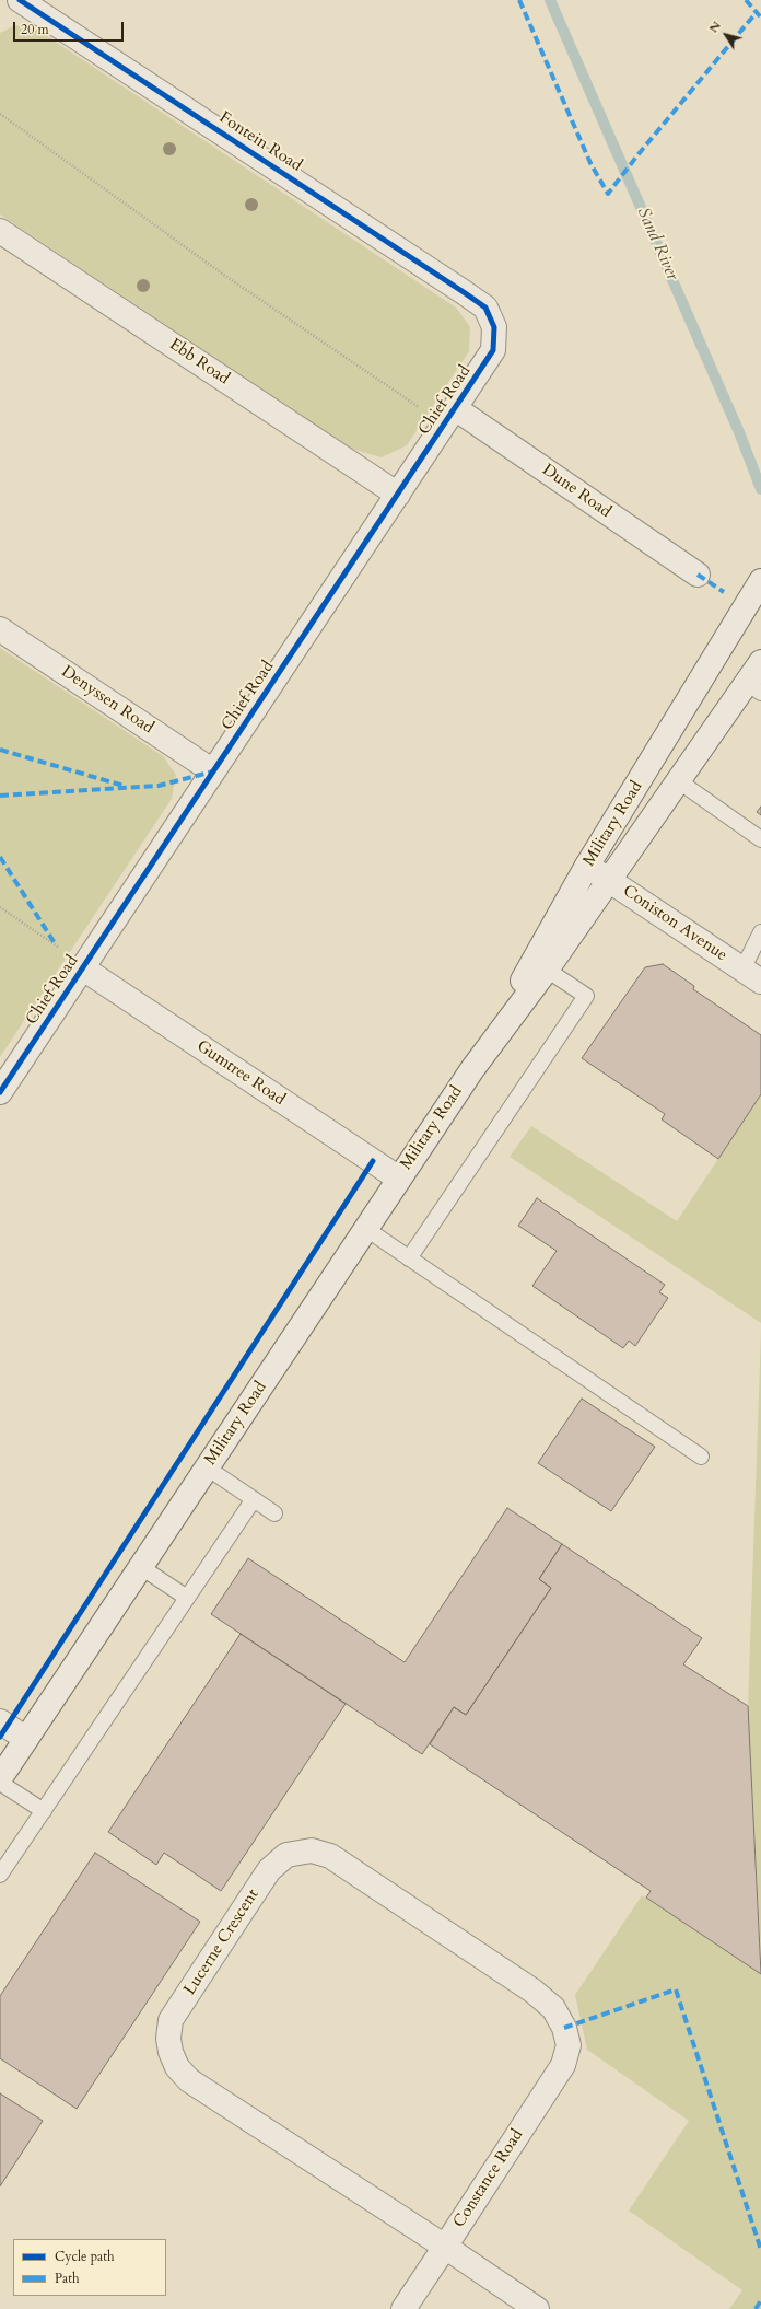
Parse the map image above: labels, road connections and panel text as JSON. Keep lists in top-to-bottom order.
{
  "streets": {
    "street": [
      "Fontein Road",
      "Ebb Road",
      "Chief Road",
      "Dune Road",
      "Denyssen Road",
      "Military Road",
      "Coniston Avenue",
      "Gumtree Road",
      "Lucerne Crescent",
      "Constance Road"
    ]
  },
  "crossings": [
    ["Fontein Road", "Chief Road"],
    ["Ebb Road", "Chief Road"],
    ["Chief Road", "Dune Road"],
    ["Chief Road", "Denyssen Road"],
    ["Chief Road", "Gumtree Road"],
    ["Military Road", "Coniston Avenue"],
    ["Military Road", "Gumtree Road"],
    ["Lucerne Crescent", "Constance Road"]
  ],
  "water": ["Sand River"],
  "legend": ["Cycle path", "Path"],
  "scale_bar": "20 m",
  "north": "top left"
}
